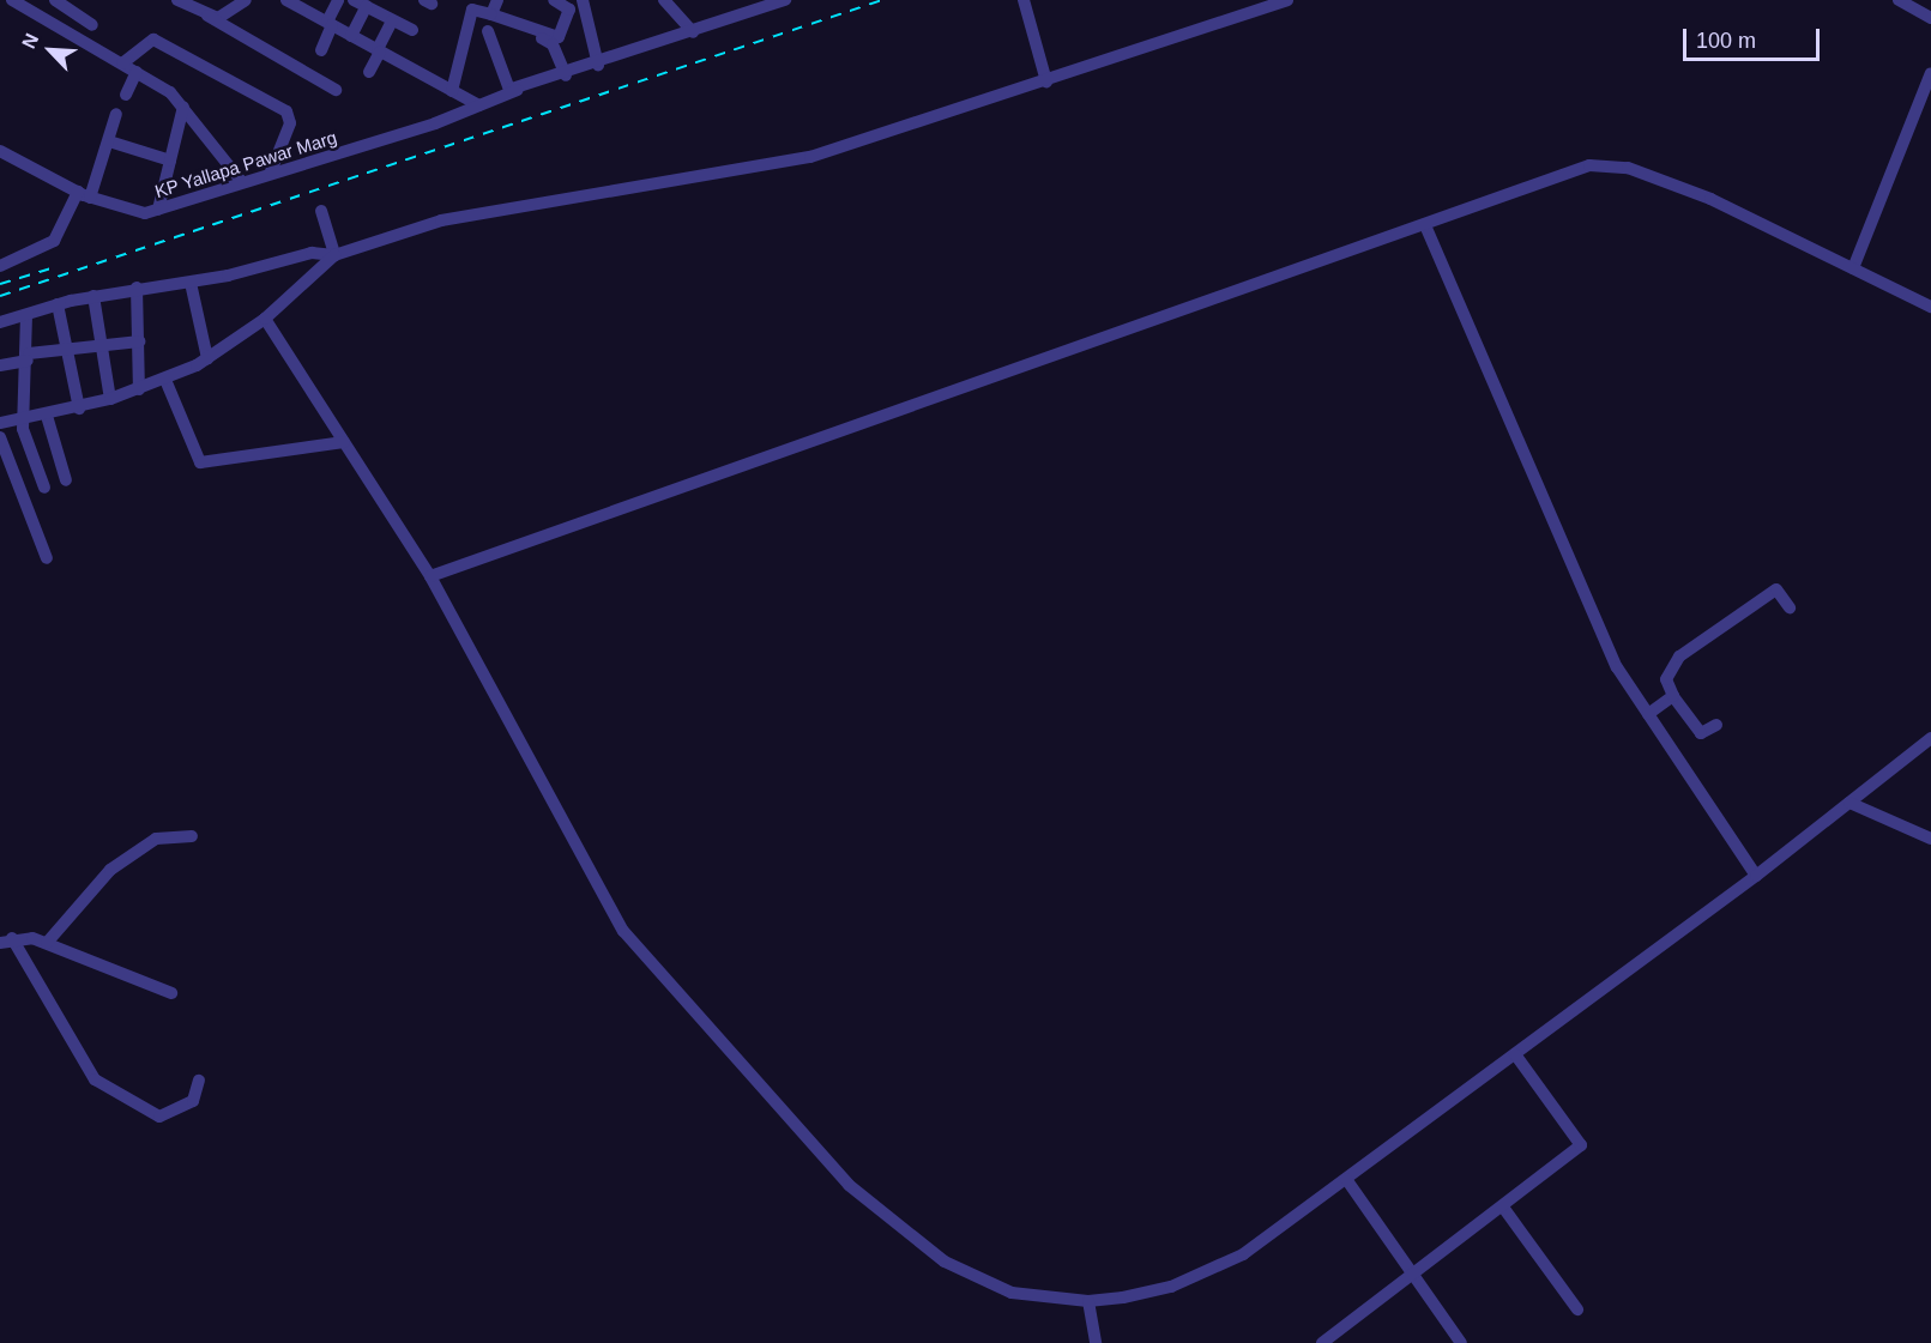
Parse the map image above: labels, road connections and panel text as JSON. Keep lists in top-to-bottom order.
{
  "streets": {
    "street": ["KP Yallapa Pawar Marg"]
  },
  "scale_bar": "100 m",
  "north": "top left"
}
